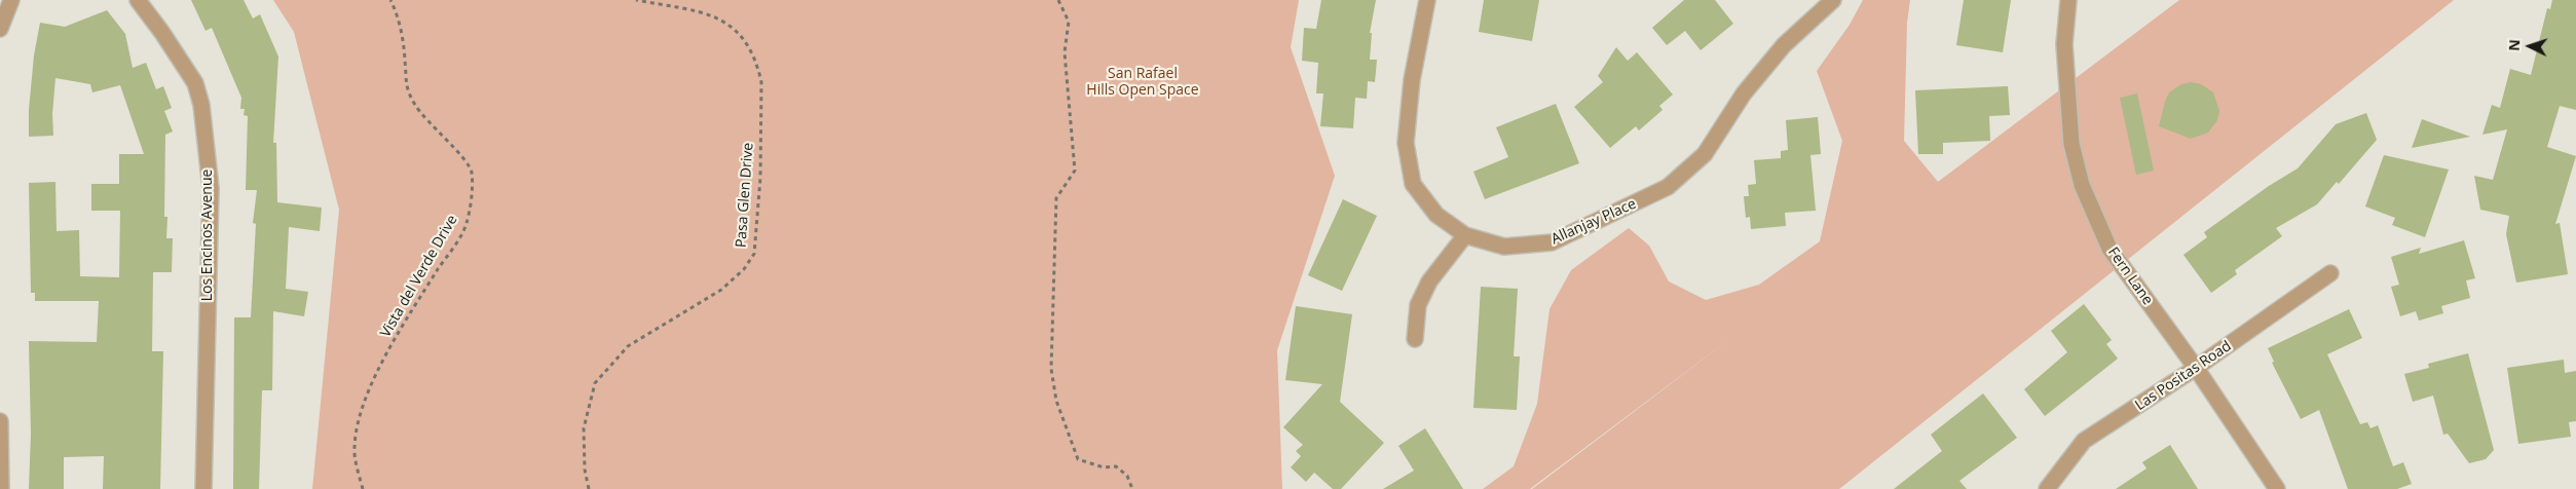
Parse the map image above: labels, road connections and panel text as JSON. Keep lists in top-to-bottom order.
{
  "streets": {
    "street": [
      "Allanjay Place",
      "Los Encinos Avenue",
      "Fern Lane",
      "Las Positas Road"
    ],
    "path": ["Pasa Glen Drive", "Vista del Verde Drive"]
  },
  "crossings": [
    ["Fern Lane", "Las Positas Road"]
  ],
  "parks": ["San Rafael Hills Open Space"],
  "north": "left"
}
